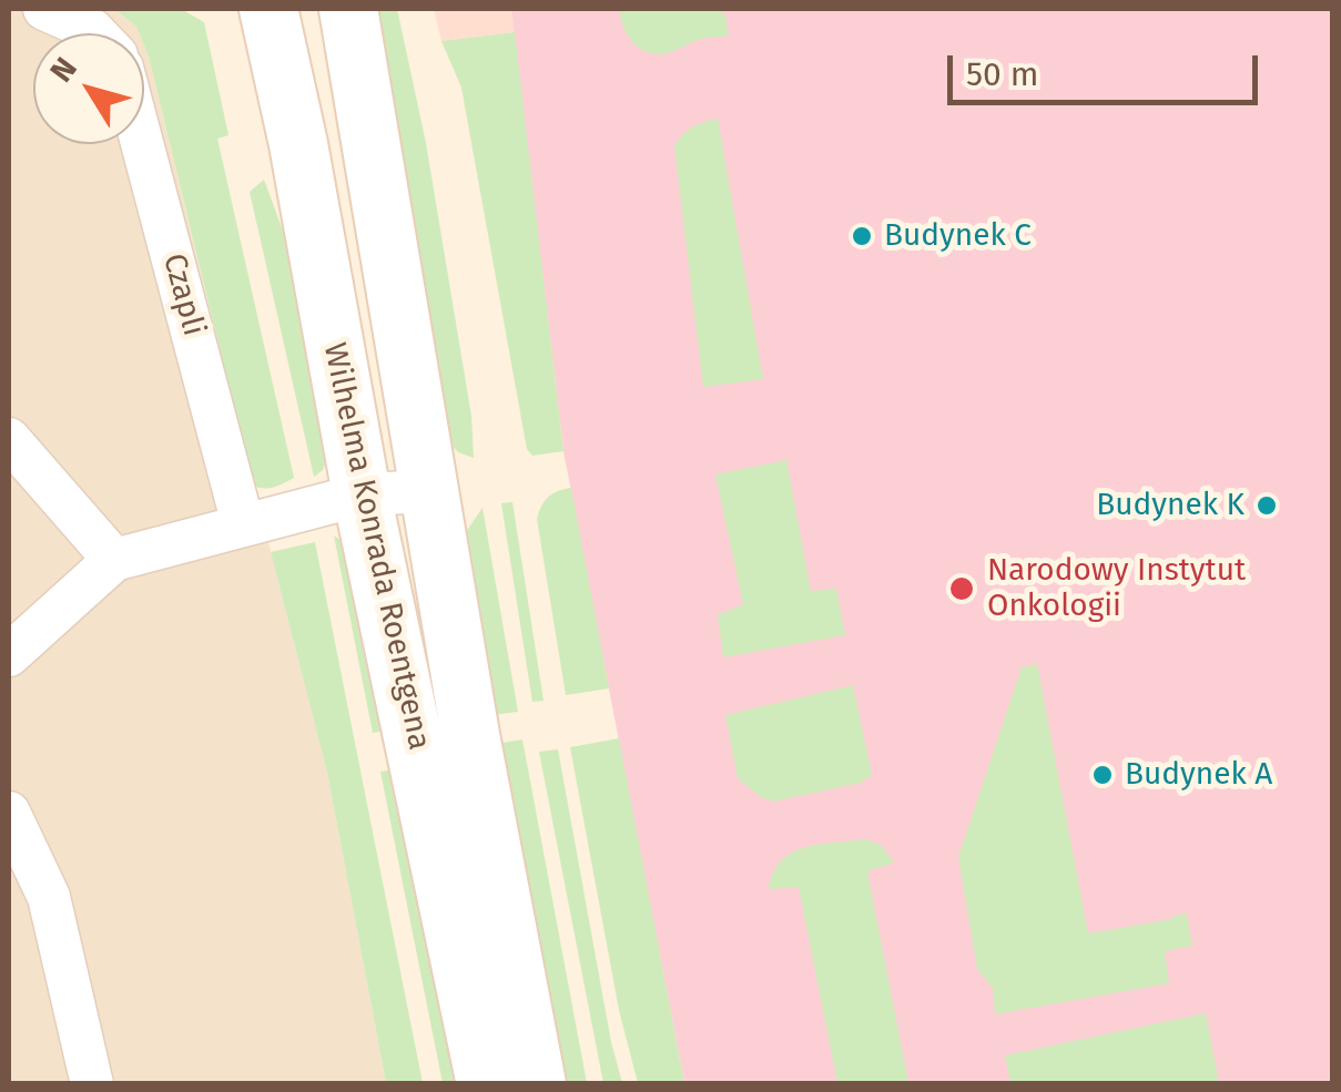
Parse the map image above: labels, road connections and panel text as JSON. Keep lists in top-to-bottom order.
{
  "streets": {
    "street": ["Czapli", "Wilhelma Konrada Roentgena"]
  },
  "places": [
    "Budynek C",
    "Budynek K",
    "Narodowy Instytut Onkologii",
    "Budynek A"
  ],
  "scale_bar": "50 m",
  "north": "top left"
}
